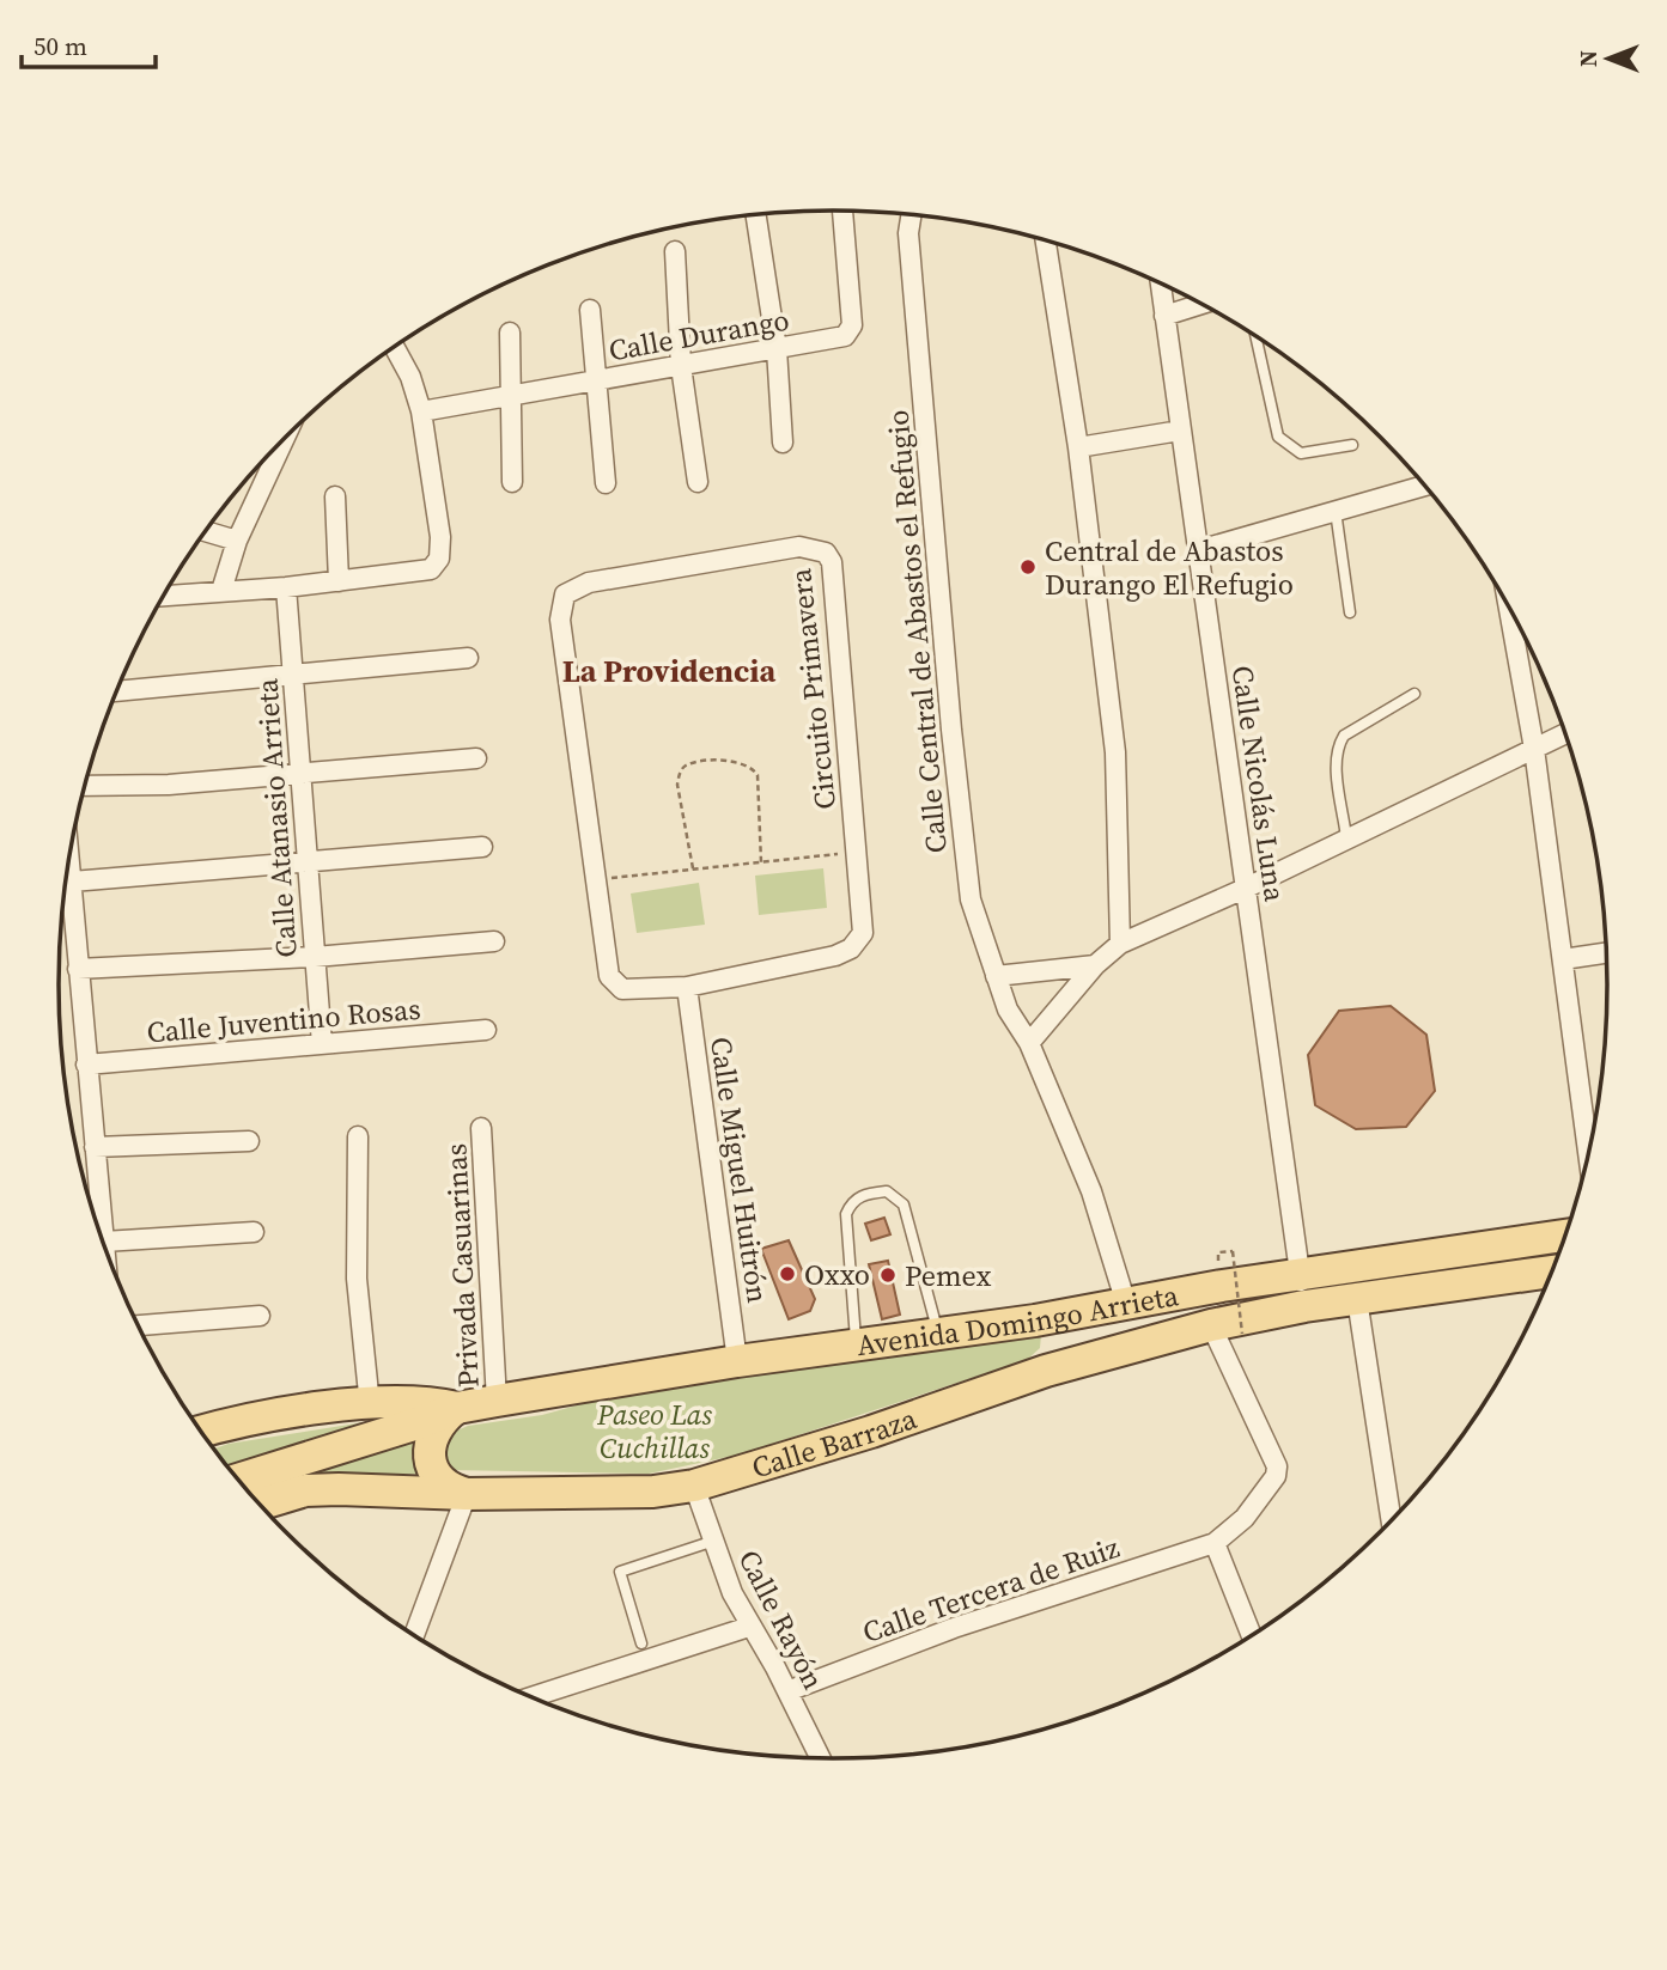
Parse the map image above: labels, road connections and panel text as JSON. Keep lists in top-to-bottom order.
{
  "streets": {
    "main road": ["Avenida Domingo Arrieta", "Calle Barraza"],
    "street": [
      "Calle Durango",
      "Calle Central de Abastos el Refugio",
      "Circuito Primavera",
      "Calle Nicolás Luna",
      "Calle Atanasio Arrieta",
      "Calle Juventino Rosas",
      "Calle Miguel Huitrón",
      "Privada Casuarinas",
      "Calle Tercera de Ruiz",
      "Calle Rayón"
    ]
  },
  "crossings": [
    ["Calle Central de Abastos el Refugio", "Avenida Domingo Arrieta"],
    ["Circuito Primavera", "Calle Miguel Huitrón"],
    ["Calle Nicolás Luna", "Avenida Domingo Arrieta"],
    ["Calle Nicolás Luna", "Calle Barraza"],
    ["Calle Atanasio Arrieta", "Calle Juventino Rosas"],
    ["Calle Miguel Huitrón", "Avenida Domingo Arrieta"],
    ["Privada Casuarinas", "Avenida Domingo Arrieta"],
    ["Calle Barraza", "Calle Rayón"],
    ["Calle Tercera de Ruiz", "Calle Rayón"]
  ],
  "districts": ["La Providencia"],
  "parks": ["Paseo Las Cuchillas"],
  "places": ["Central de Abastos Durango El Refugio", "Oxxo", "Pemex"],
  "scale_bar": "50 m",
  "north": "left"
}
